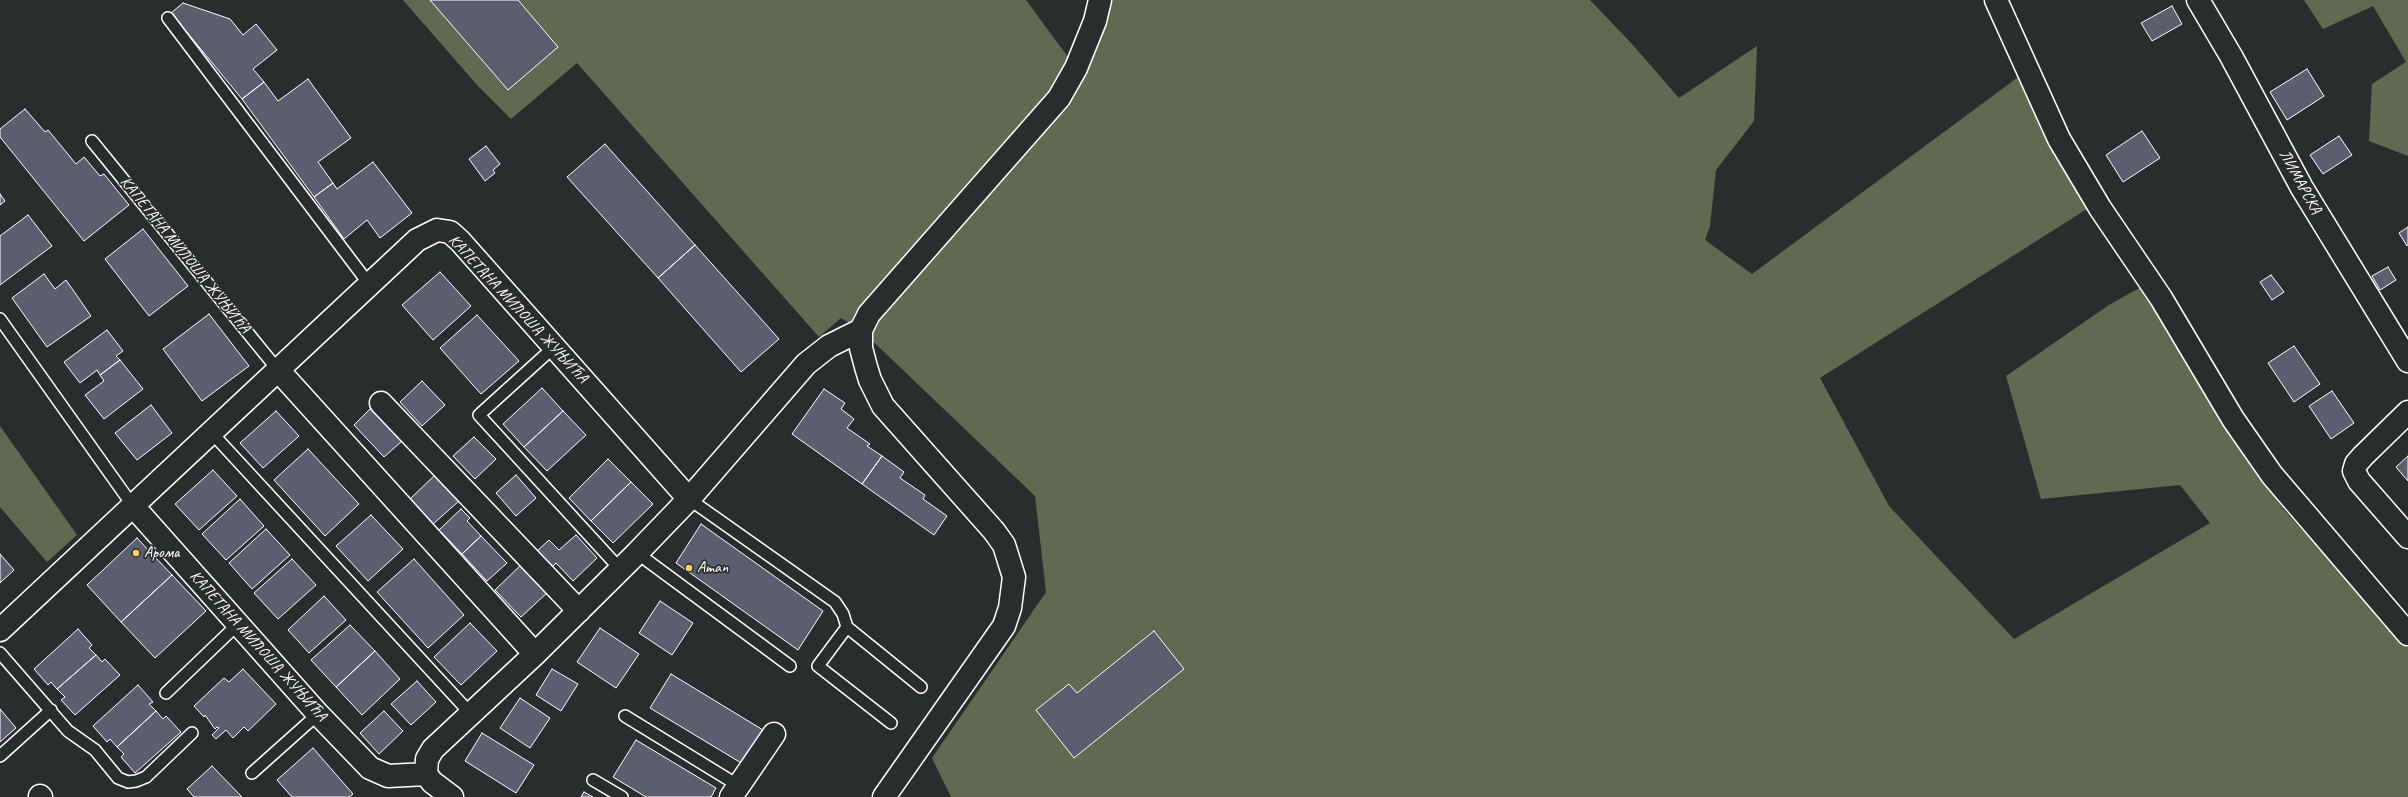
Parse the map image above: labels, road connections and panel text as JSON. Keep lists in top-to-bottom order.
{
  "streets": {
    "street": ["ЛИМАРСКА", "КАПЕТАНА МИЛОША ЖУЊИЋА"]
  },
  "places": ["Арома", "Aman"]
}
